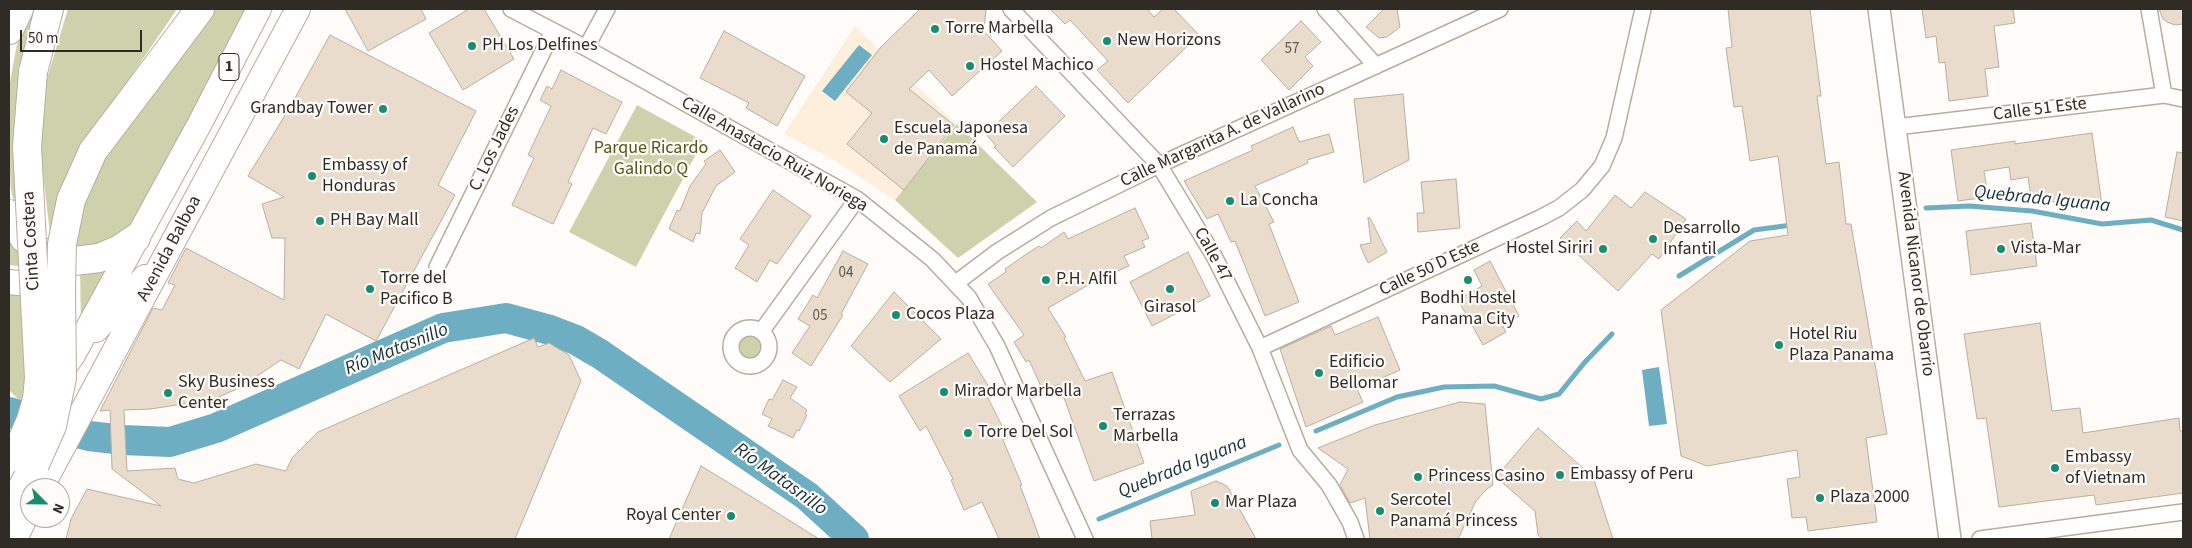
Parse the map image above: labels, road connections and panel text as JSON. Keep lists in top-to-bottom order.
{
  "streets": {
    "highway": ["Cinta Costera"],
    "main road": ["1", "Avenida Balboa", "Avenida Nicanor de Obarrio"],
    "street": [
      "Calle 51 Este",
      "Calle Margarita A. de Vallarino",
      "C. Los Jades",
      "Calle Anastacio Ruiz Noriega",
      "Calle 47",
      "Calle 50 D Este"
    ]
  },
  "crossings": [
    ["Calle 51 Este", "Avenida Nicanor de Obarrio"],
    ["Calle Margarita A. de Vallarino", "Calle Anastacio Ruiz Noriega"],
    ["Calle Margarita A. de Vallarino", "Calle 47"],
    ["C. Los Jades", "Calle Anastacio Ruiz Noriega"],
    ["Calle 47", "Calle 50 D Este"]
  ],
  "water": ["Quebrada Iguana", "Río Matasnillo"],
  "parks": ["Parque Ricardo Galindo Q"],
  "places": [
    "Torre Marbella",
    "New Horizons",
    "PH Los Delfines",
    "Hostel Machico",
    "Grandbay Tower",
    "Escuela Japonesa de Panamá",
    "Embassy of Honduras",
    "La Concha",
    "PH Bay Mall",
    "Desarrollo Infantil",
    "Hostel Siriri",
    "Vista-Mar",
    "P.H. Alfil",
    "Bodhi Hostel Panama City",
    "Torre del Pacifico B",
    "Girasol",
    "Cocos Plaza",
    "Hotel Riu Plaza Panama",
    "Edificio Bellomar",
    "Mirador Marbella",
    "Sky Business Center",
    "Terrazas Marbella",
    "Torre Del Sol",
    "Embassy of Vietnam",
    "Embassy of Peru",
    "Princess Casino",
    "Plaza 2000",
    "Mar Plaza",
    "Sercotel Panamá Princess",
    "Royal Center"
  ],
  "house_numbers": ["57", "04", "05"],
  "scale_bar": "50 m",
  "north": "bottom right"
}
